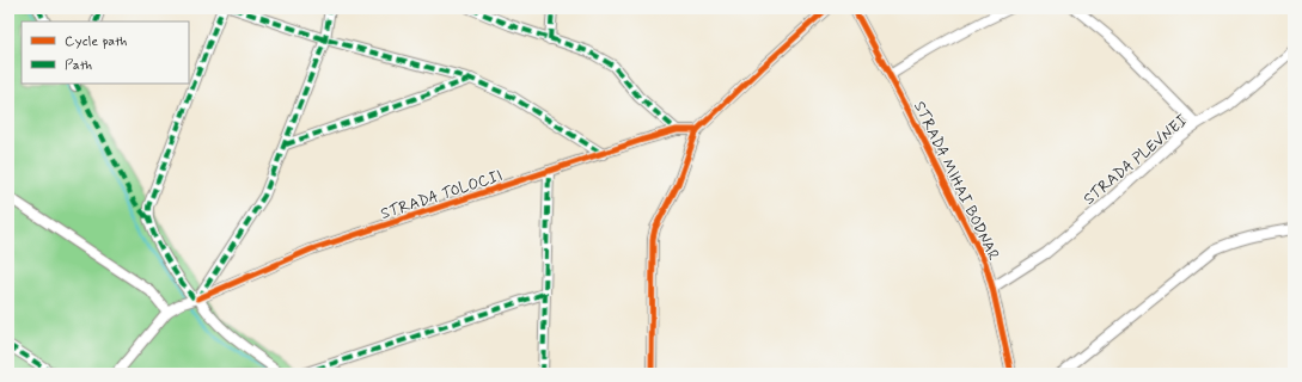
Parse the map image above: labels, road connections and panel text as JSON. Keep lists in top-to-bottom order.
{
  "streets": {
    "street": ["STRADA PLEVNEI", "STRADA MIHAI BODNAR", "STRADA TOLOCII"]
  },
  "crossings": [
    ["STRADA PLEVNEI", "STRADA MIHAI BODNAR"]
  ],
  "legend": ["Cycle path", "Path"]
}
